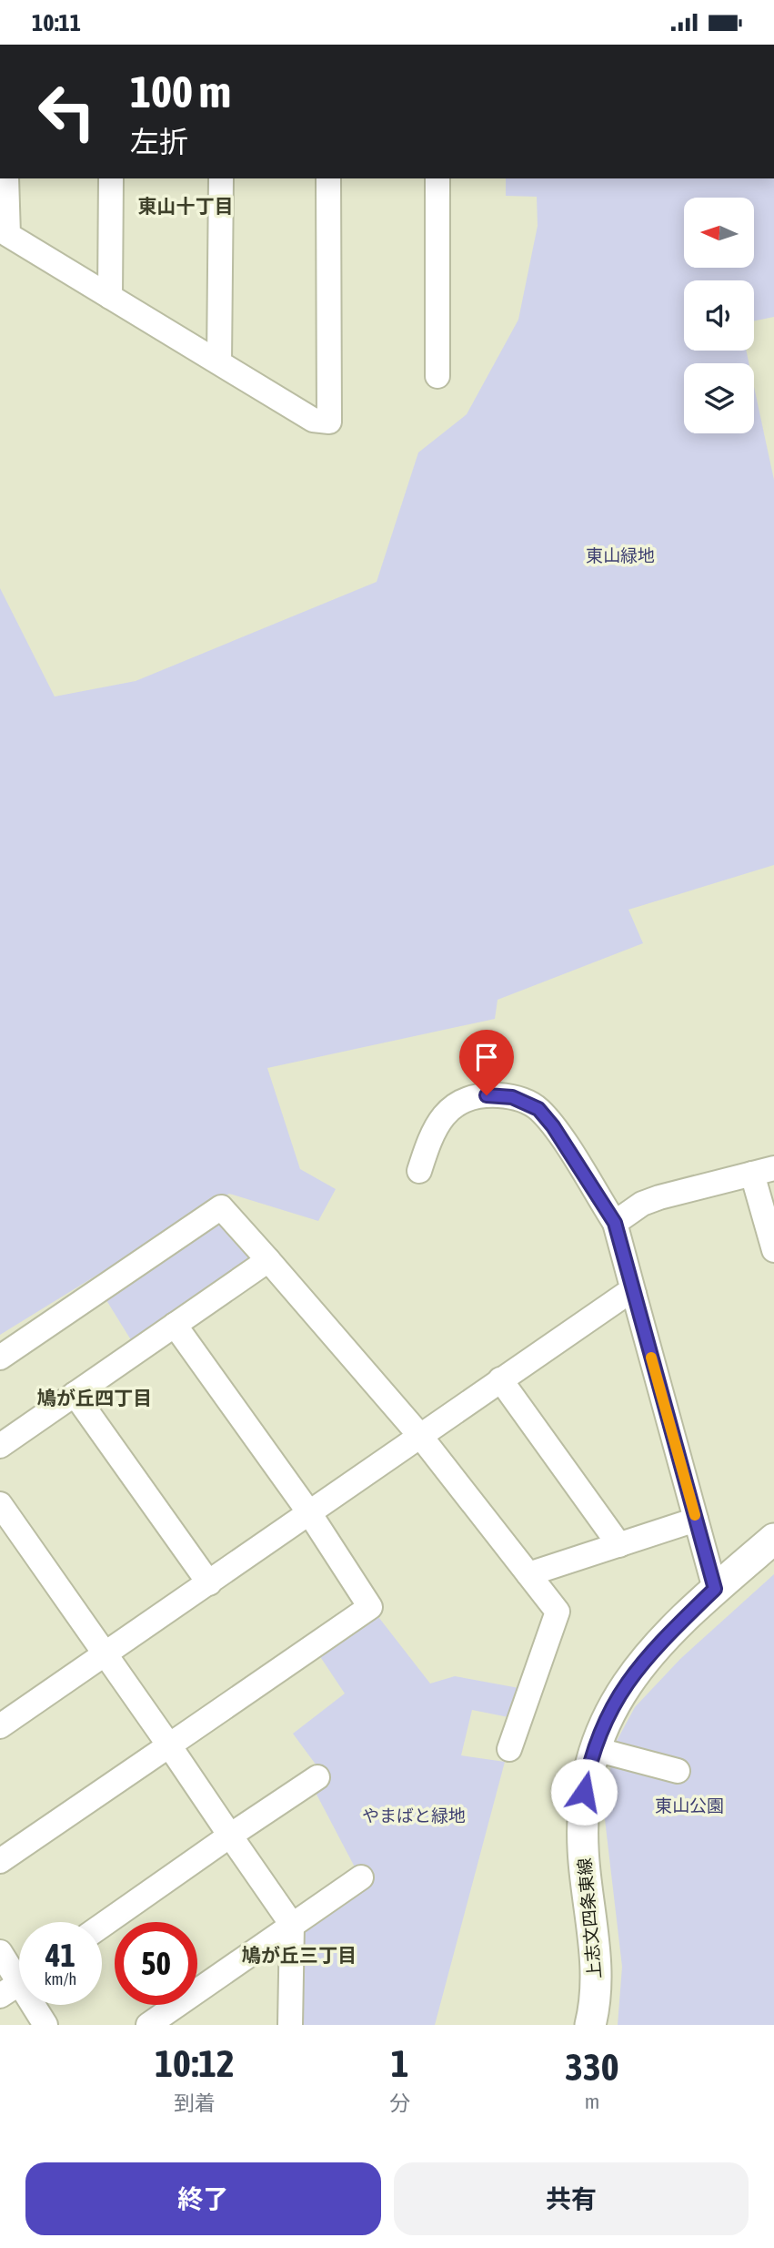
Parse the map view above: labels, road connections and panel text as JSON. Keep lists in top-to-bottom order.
{
  "streets": {
    "main road": ["上志文四条東線"]
  },
  "districts": ["東山十丁目", "鳩が丘四丁目", "鳩が丘三丁目"],
  "parks": ["東山緑地", "東山公園", "やまばと緑地"],
  "north": "left",
  "page": {
    "status": "10:11",
    "turn": ["100 m", "左折"],
    "speed": "41 km/h",
    "limit": "50",
    "eta": [
      "10:12",
      "到着",
      "1",
      "分",
      "330",
      "m"
    ],
    "buttons": ["終了", "共有"]
  }
}
